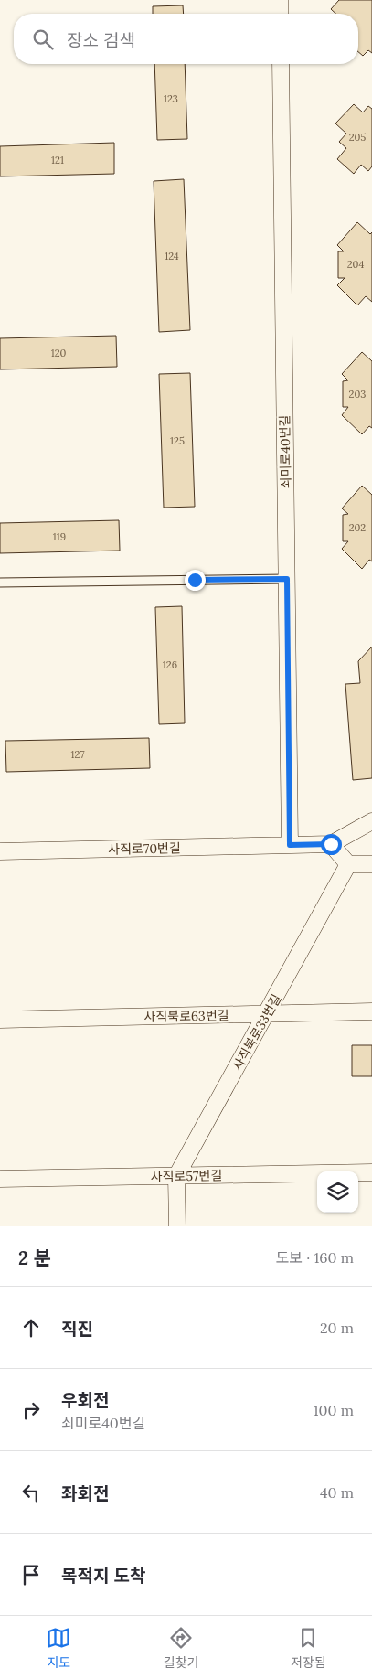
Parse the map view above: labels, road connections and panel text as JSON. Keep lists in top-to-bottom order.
{
  "streets": {
    "street": [
      "쇠미로40번길",
      "사직로70번길",
      "사직북로63번길",
      "사직북로33번길",
      "사직로57번길"
    ]
  },
  "crossings": [
    ["쇠미로40번길", "사직로70번길"],
    ["사직북로63번길", "사직북로33번길"],
    ["사직북로33번길", "사직로57번길"]
  ],
  "house_numbers": [
    "123",
    "205",
    "121",
    "124",
    "204",
    "120",
    "203",
    "125",
    "202",
    "119",
    "126",
    "127"
  ],
  "page": {
    "search": "장소 검색",
    "heading": ["2 분", "도보 · 160 m"],
    "list": [
      ["직진", "20 m"],
      ["우회전", "쇠미로40번길", "100 m"],
      ["좌회전", "40 m"],
      "목적지 도착"
    ],
    "nav": ["지도", "길찾기", "저장됨"]
  }
}
